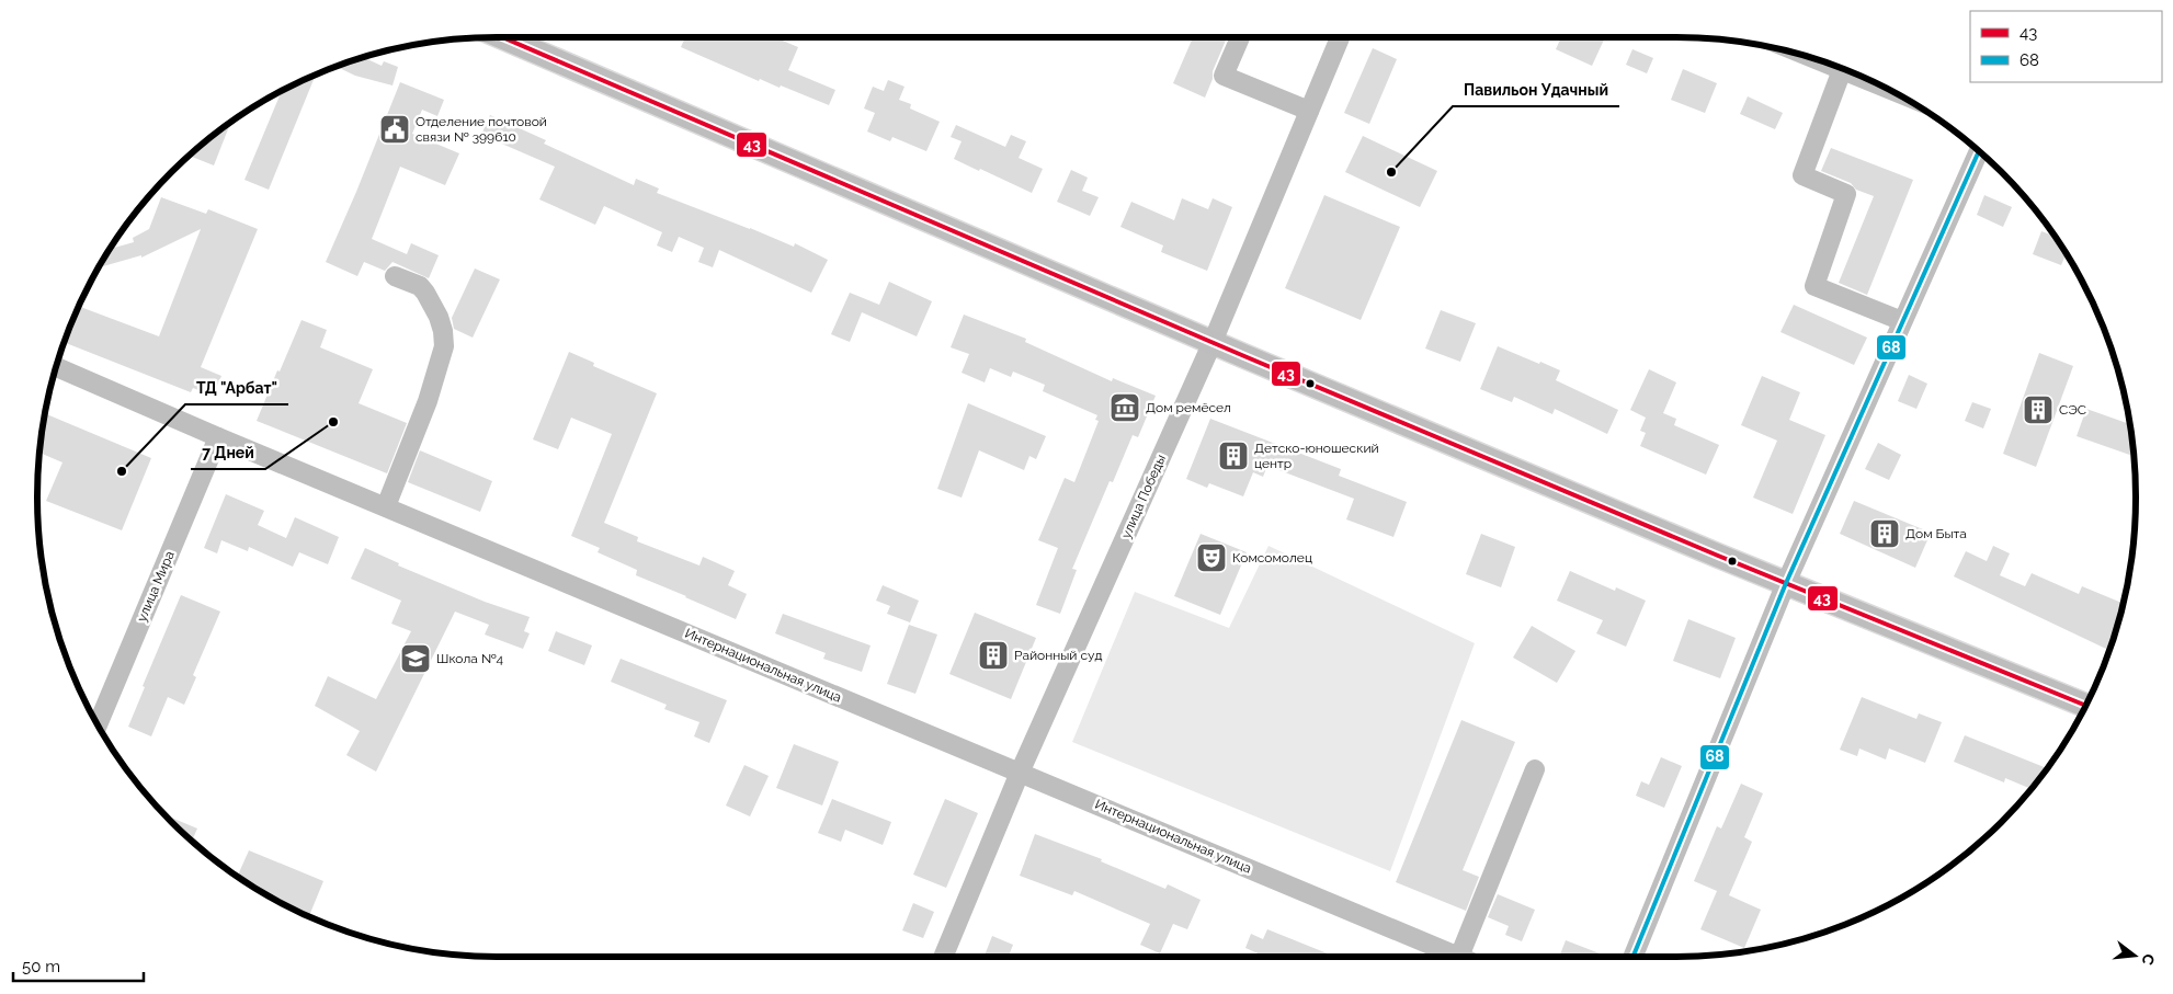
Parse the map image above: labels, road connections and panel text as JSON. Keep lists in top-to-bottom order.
{
  "streets": {
    "street": ["улица Победы", "улица Мира", "Интернациональная улица"]
  },
  "crossings": [
    ["улица Победы", "Интернациональная улица"],
    ["улица Мира", "Интернациональная улица"]
  ],
  "places": {
    "public building": ["Отделение почтовой связи № 399610"],
    "other": ["Павильон Удачный", "7 Дней", "ТД \"Арбат\""],
    "museum": ["Дом ремёсел"],
    "building": [
      "СЭС",
      "Детско-юношеский центр",
      "Дом Быта",
      "Районный суд"
    ],
    "theatre": ["Комсомолец"],
    "school or university": ["Школа №4"]
  },
  "lines": ["transit line 43", "transit line 68"],
  "legend": ["43", "68"],
  "scale_bar": "50 m",
  "north": "right"
}
